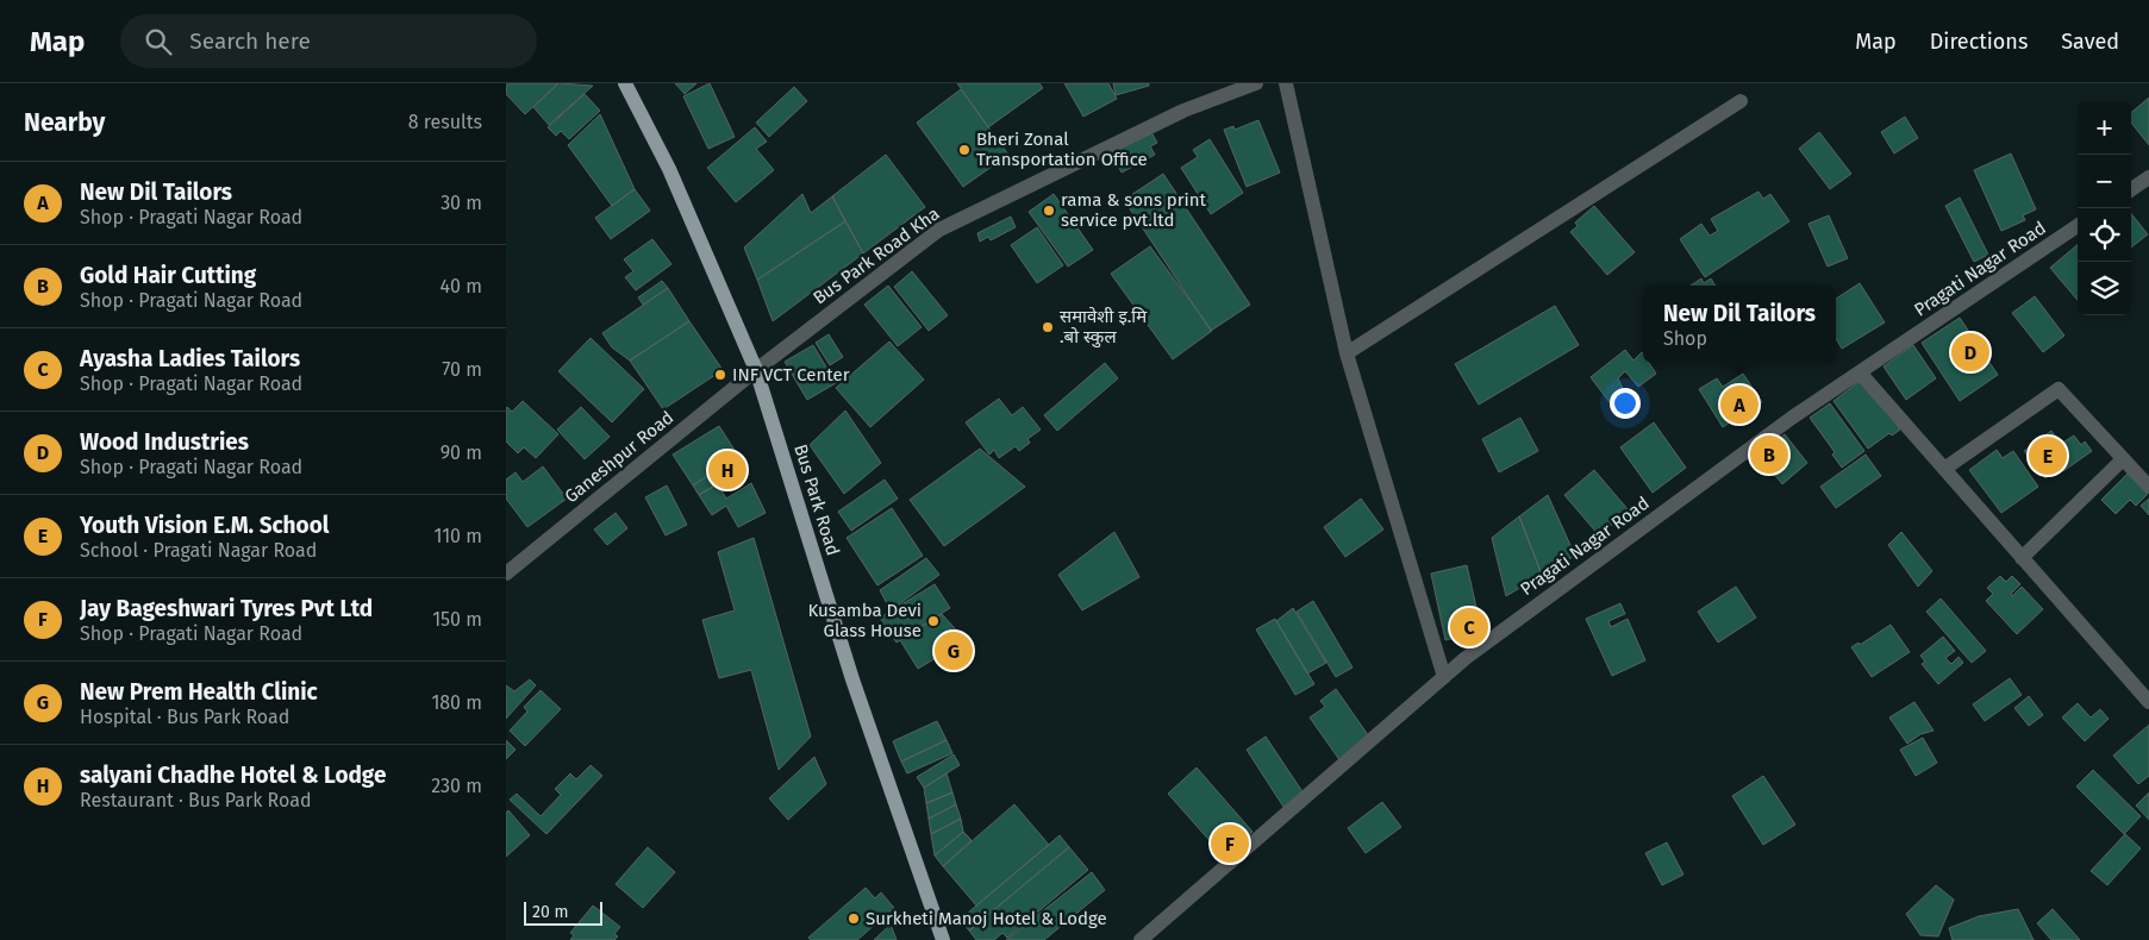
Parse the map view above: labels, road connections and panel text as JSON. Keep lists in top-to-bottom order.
{
  "streets": {
    "main road": ["Bus Park Road"],
    "street": ["Bus Park Road Kha", "Pragati Nagar Road", "Ganeshpur Road"]
  },
  "crossings": [
    ["Bus Park Road Kha", "Ganeshpur Road"],
    ["Bus Park Road Kha", "Bus Park Road"],
    ["Ganeshpur Road", "Bus Park Road"]
  ],
  "places": [
    "Bheri Zonal Transportation Office",
    "rama & sons print service pvt.ltd",
    "समावेशी इ.मि .बाे स्कुल",
    "INF VCT Center",
    "Kusamba Devi Glass House",
    "Surkheti Manoj Hotel & Lodge"
  ],
  "scale_bar": "20 m",
  "page": {
    "header": "Map",
    "search": "Search here",
    "nav": ["Map", "Directions", "Saved"],
    "heading": ["Nearby", "8 results"],
    "map_buttons": ["+", "−"],
    "list": [
      {
        "mark": "A",
        "name": "New Dil Tailors",
        "note": "Shop · Pragati Nagar Road",
        "value": "30 m"
      },
      {
        "mark": "B",
        "name": "Gold Hair Cutting",
        "note": "Shop · Pragati Nagar Road",
        "value": "40 m"
      },
      {
        "mark": "C",
        "name": "Ayasha Ladies Tailors",
        "note": "Shop · Pragati Nagar Road",
        "value": "70 m"
      },
      {
        "mark": "D",
        "name": "Wood Industries",
        "note": "Shop · Pragati Nagar Road",
        "value": "90 m"
      },
      {
        "mark": "E",
        "name": "Youth Vision E.M. School",
        "note": "School · Pragati Nagar Road",
        "value": "110 m"
      },
      {
        "mark": "F",
        "name": "Jay Bageshwari Tyres Pvt Ltd",
        "note": "Shop · Pragati Nagar Road",
        "value": "150 m"
      },
      {
        "mark": "G",
        "name": "New Prem Health Clinic",
        "note": "Hospital · Bus Park Road",
        "value": "180 m"
      },
      {
        "mark": "H",
        "name": "salyani Chadhe Hotel & Lodge",
        "note": "Restaurant · Bus Park Road",
        "value": "230 m"
      }
    ],
    "popup": ["New Dil Tailors", "Shop"],
    "pins": [
      "D",
      "A",
      "B",
      "E",
      "H",
      "C",
      "G",
      "F"
    ],
    "scale": "20 m"
  }
}
